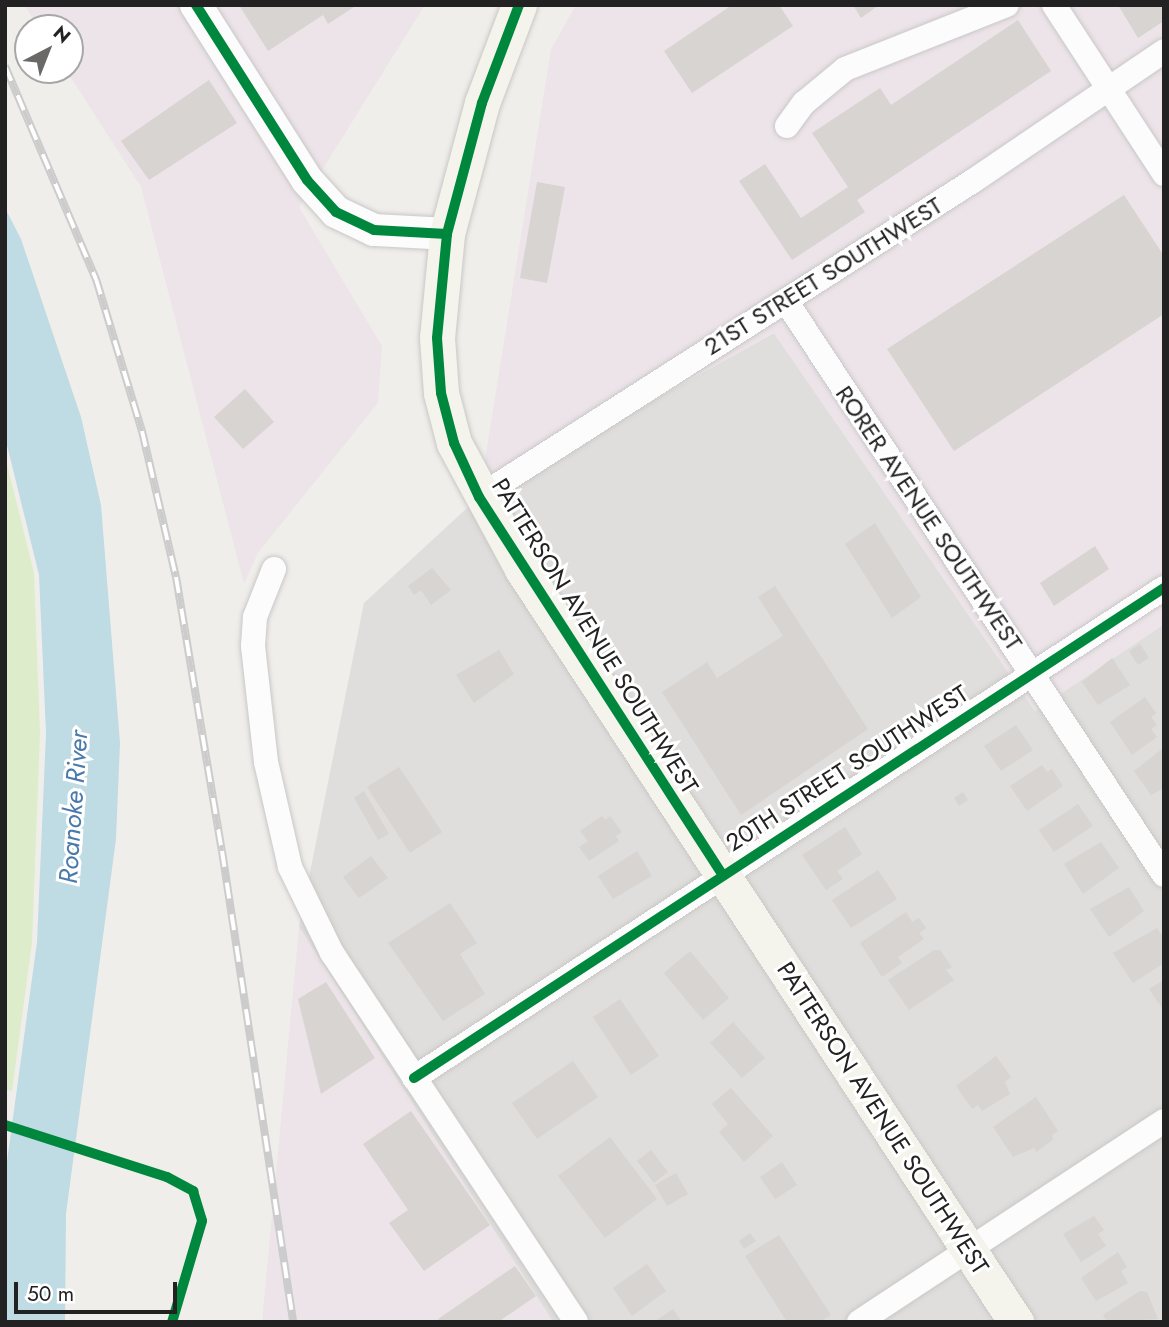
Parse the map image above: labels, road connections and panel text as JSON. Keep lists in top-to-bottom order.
{
  "streets": {
    "main road": ["PATTERSON AVENUE SOUTHWEST"],
    "street": ["21ST STREET SOUTHWEST", "RORER AVENUE SOUTHWEST", "20TH STREET SOUTHWEST"]
  },
  "crossings": [
    ["21ST STREET SOUTHWEST", "RORER AVENUE SOUTHWEST"],
    ["21ST STREET SOUTHWEST", "PATTERSON AVENUE SOUTHWEST"],
    ["RORER AVENUE SOUTHWEST", "20TH STREET SOUTHWEST"],
    ["PATTERSON AVENUE SOUTHWEST", "20TH STREET SOUTHWEST"]
  ],
  "water": ["Roanoke River"],
  "scale_bar": "50 m",
  "north": "top right"
}
